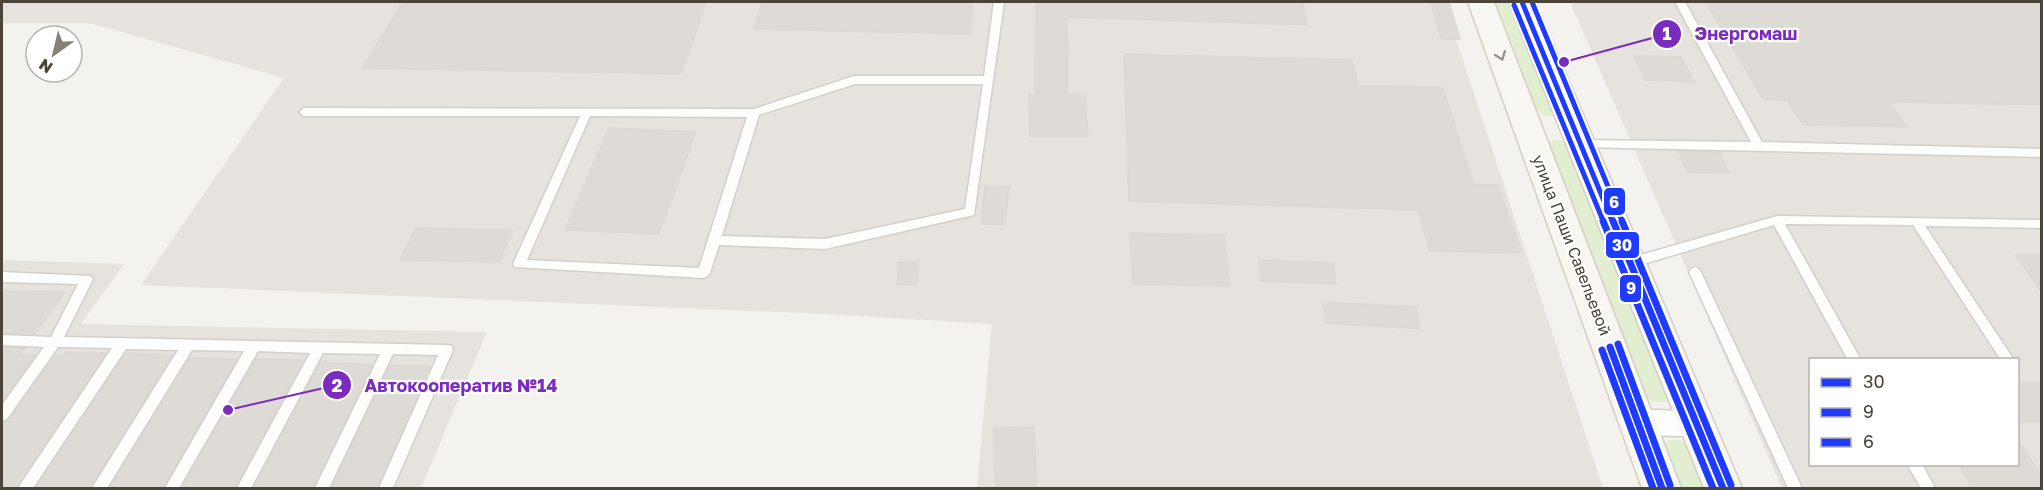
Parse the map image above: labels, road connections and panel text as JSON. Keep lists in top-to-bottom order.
{
  "streets": {
    "street": ["улица Паши Савельевой"]
  },
  "places": ["Энергомаш", "Автокооператив №14"],
  "lines": ["transit line 30", "transit line 6", "transit line 9"],
  "legend": ["30", "9", "6"],
  "north": "bottom left"
}
